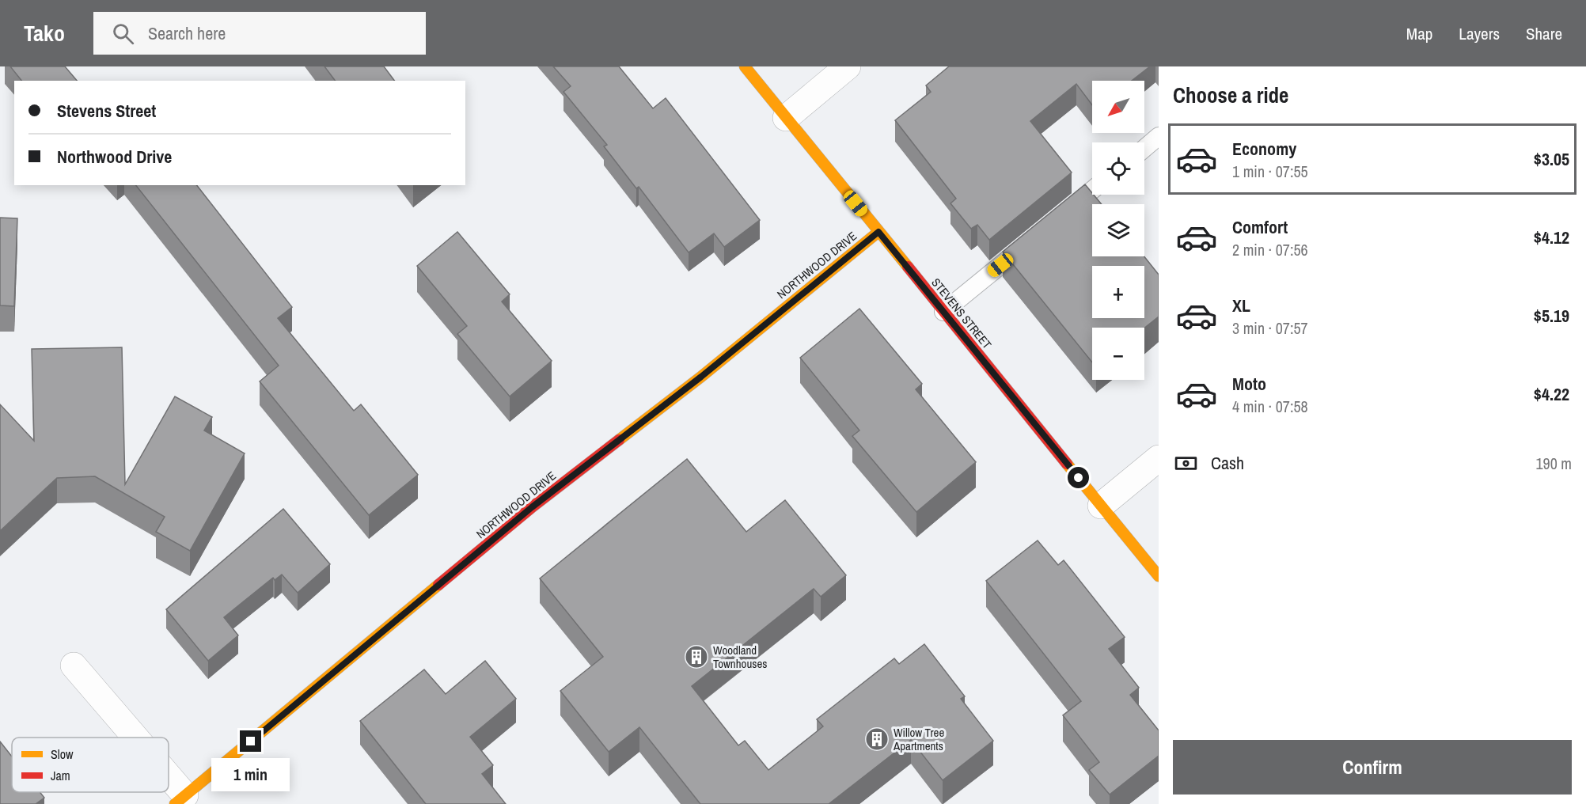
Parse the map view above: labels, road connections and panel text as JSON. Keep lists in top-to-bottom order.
{
  "streets": {
    "street": ["NORTHWOOD DRIVE", "STEVENS STREET"]
  },
  "crossings": [
    ["NORTHWOOD DRIVE", "STEVENS STREET"]
  ],
  "places": {
    "building": ["Woodland Townhouses", "Willow Tree Apartments"]
  },
  "legend": ["Slow", "Jam"],
  "north": "bottom left",
  "page": {
    "header": "Tako",
    "search": "Search here",
    "nav": ["Map", "Layers", "Share"],
    "heading": "Choose a ride",
    "map_buttons": ["+", "−"],
    "banner": ["Stevens Street", "Northwood Drive"],
    "list": [
      {
        "name": "Economy",
        "note": "1 min · 07:55",
        "value": "$3.05"
      },
      {
        "name": "Comfort",
        "note": "2 min · 07:56",
        "value": "$4.12"
      },
      {
        "name": "XL",
        "note": "3 min · 07:57",
        "value": "$5.19"
      },
      {
        "name": "Moto",
        "note": "4 min · 07:58",
        "value": "$4.22"
      }
    ],
    "pay": ["Cash", "190 m"],
    "buttons": "Confirm",
    "bubble": "1 min"
  }
}
